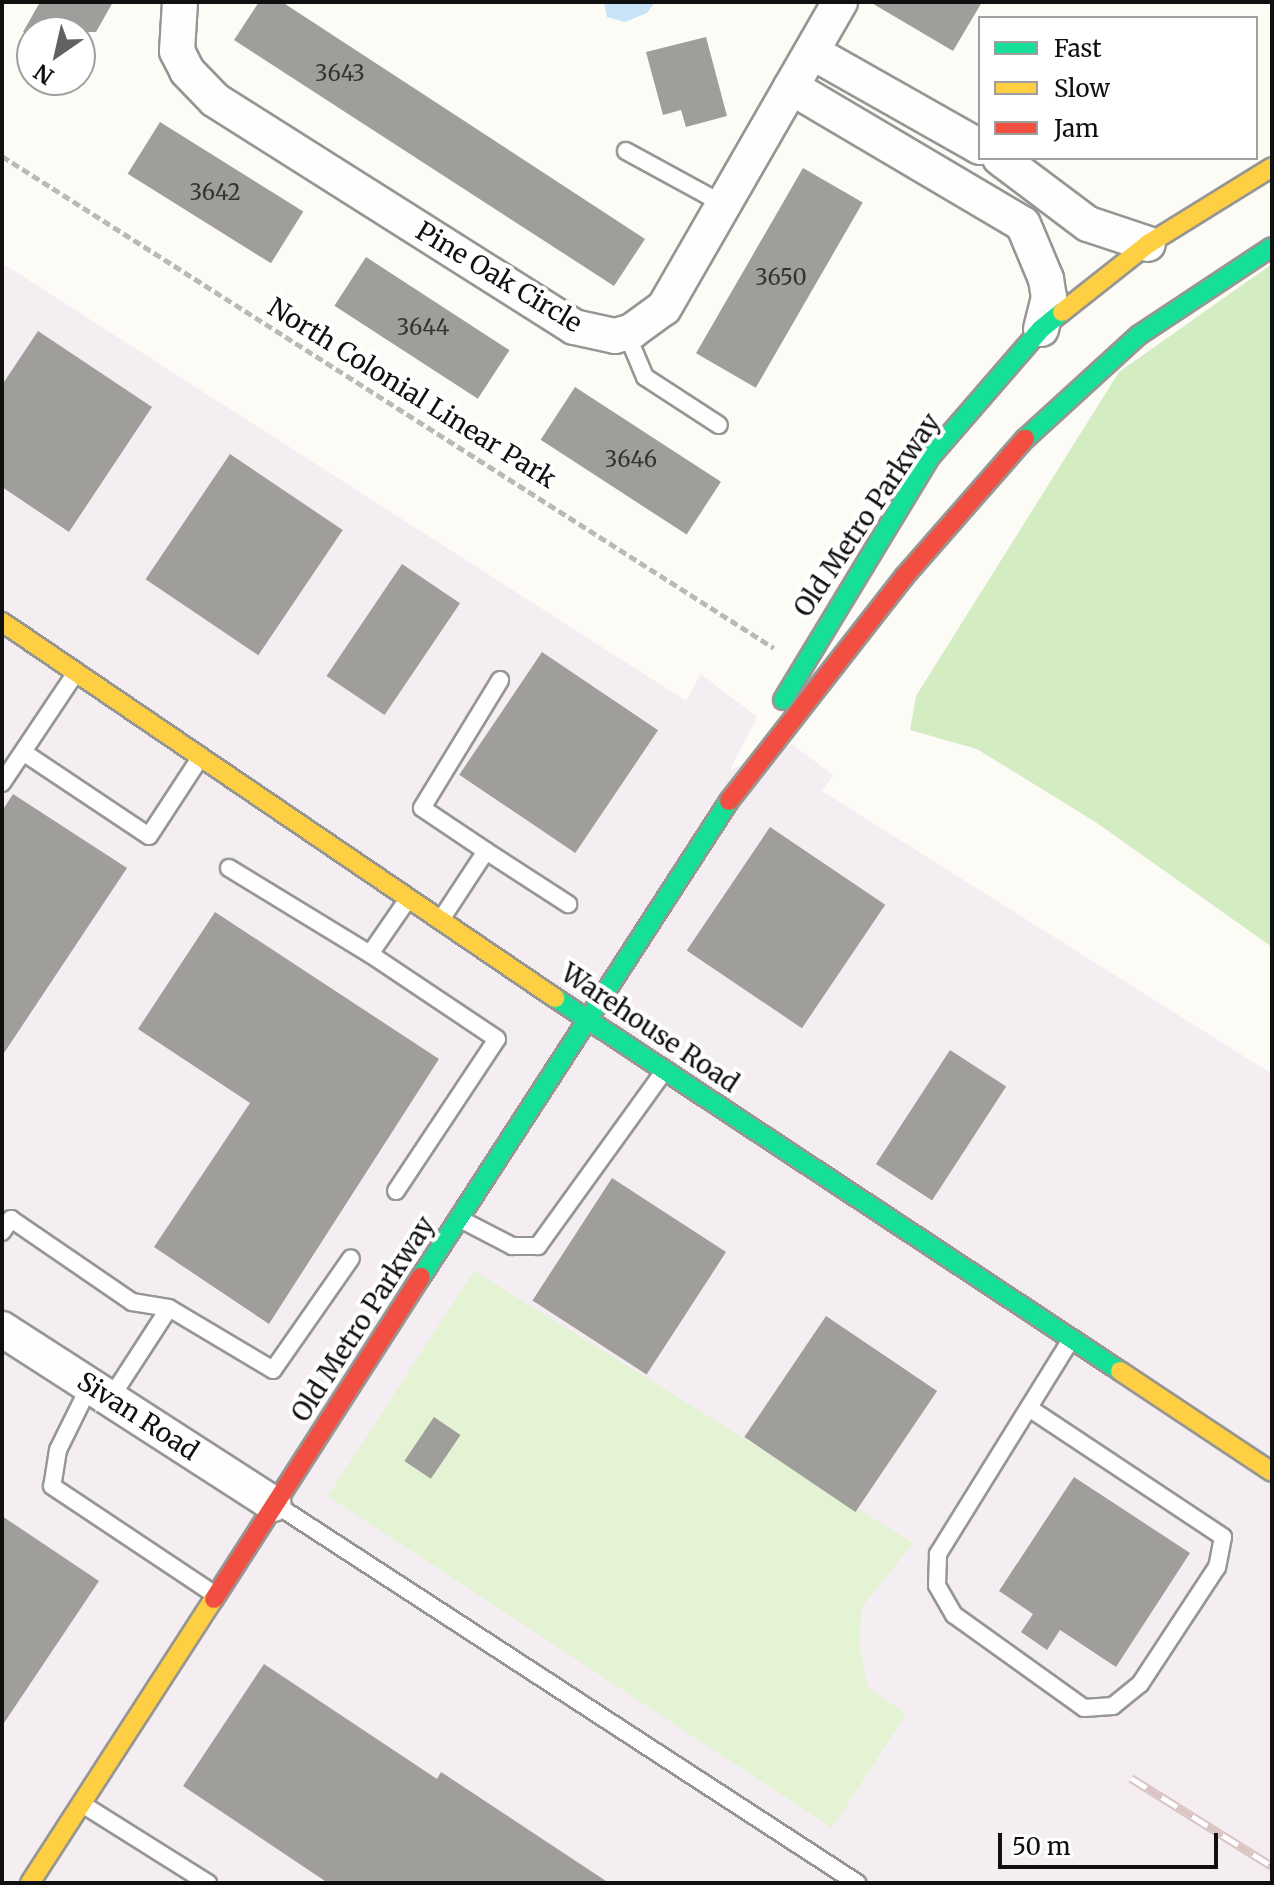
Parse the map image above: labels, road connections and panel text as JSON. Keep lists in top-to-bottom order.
{
  "streets": {
    "street": [
      "Pine Oak Circle",
      "Old Metro Parkway",
      "Warehouse Road",
      "Sivan Road"
    ],
    "path": ["North Colonial Linear Park"]
  },
  "crossings": [
    ["North Colonial Linear Park", "Old Metro Parkway"],
    ["Old Metro Parkway", "Warehouse Road"],
    ["Old Metro Parkway", "Sivan Road"]
  ],
  "house_numbers": [
    "3643",
    "3642",
    "3650",
    "3644",
    "3646"
  ],
  "legend": ["Fast", "Slow", "Jam"],
  "scale_bar": "50 m",
  "north": "bottom left"
}
